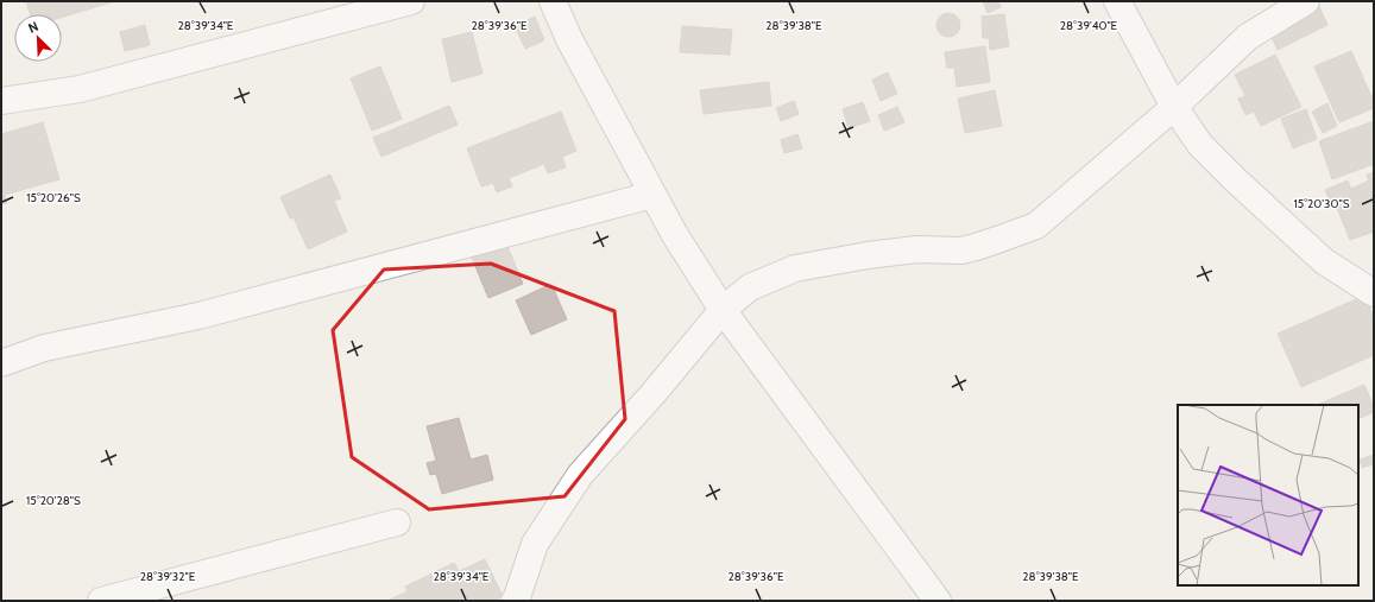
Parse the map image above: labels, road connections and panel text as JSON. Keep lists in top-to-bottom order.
{
  "north": "top left",
  "coordinates": [
    "28°39'34\"E",
    "28°39'36\"E",
    "28°39'38\"E",
    "28°39'40\"E",
    "15°20'26\"S",
    "15°20'30\"S",
    "15°20'28\"S",
    "28°39'32\"E"
  ]
}
